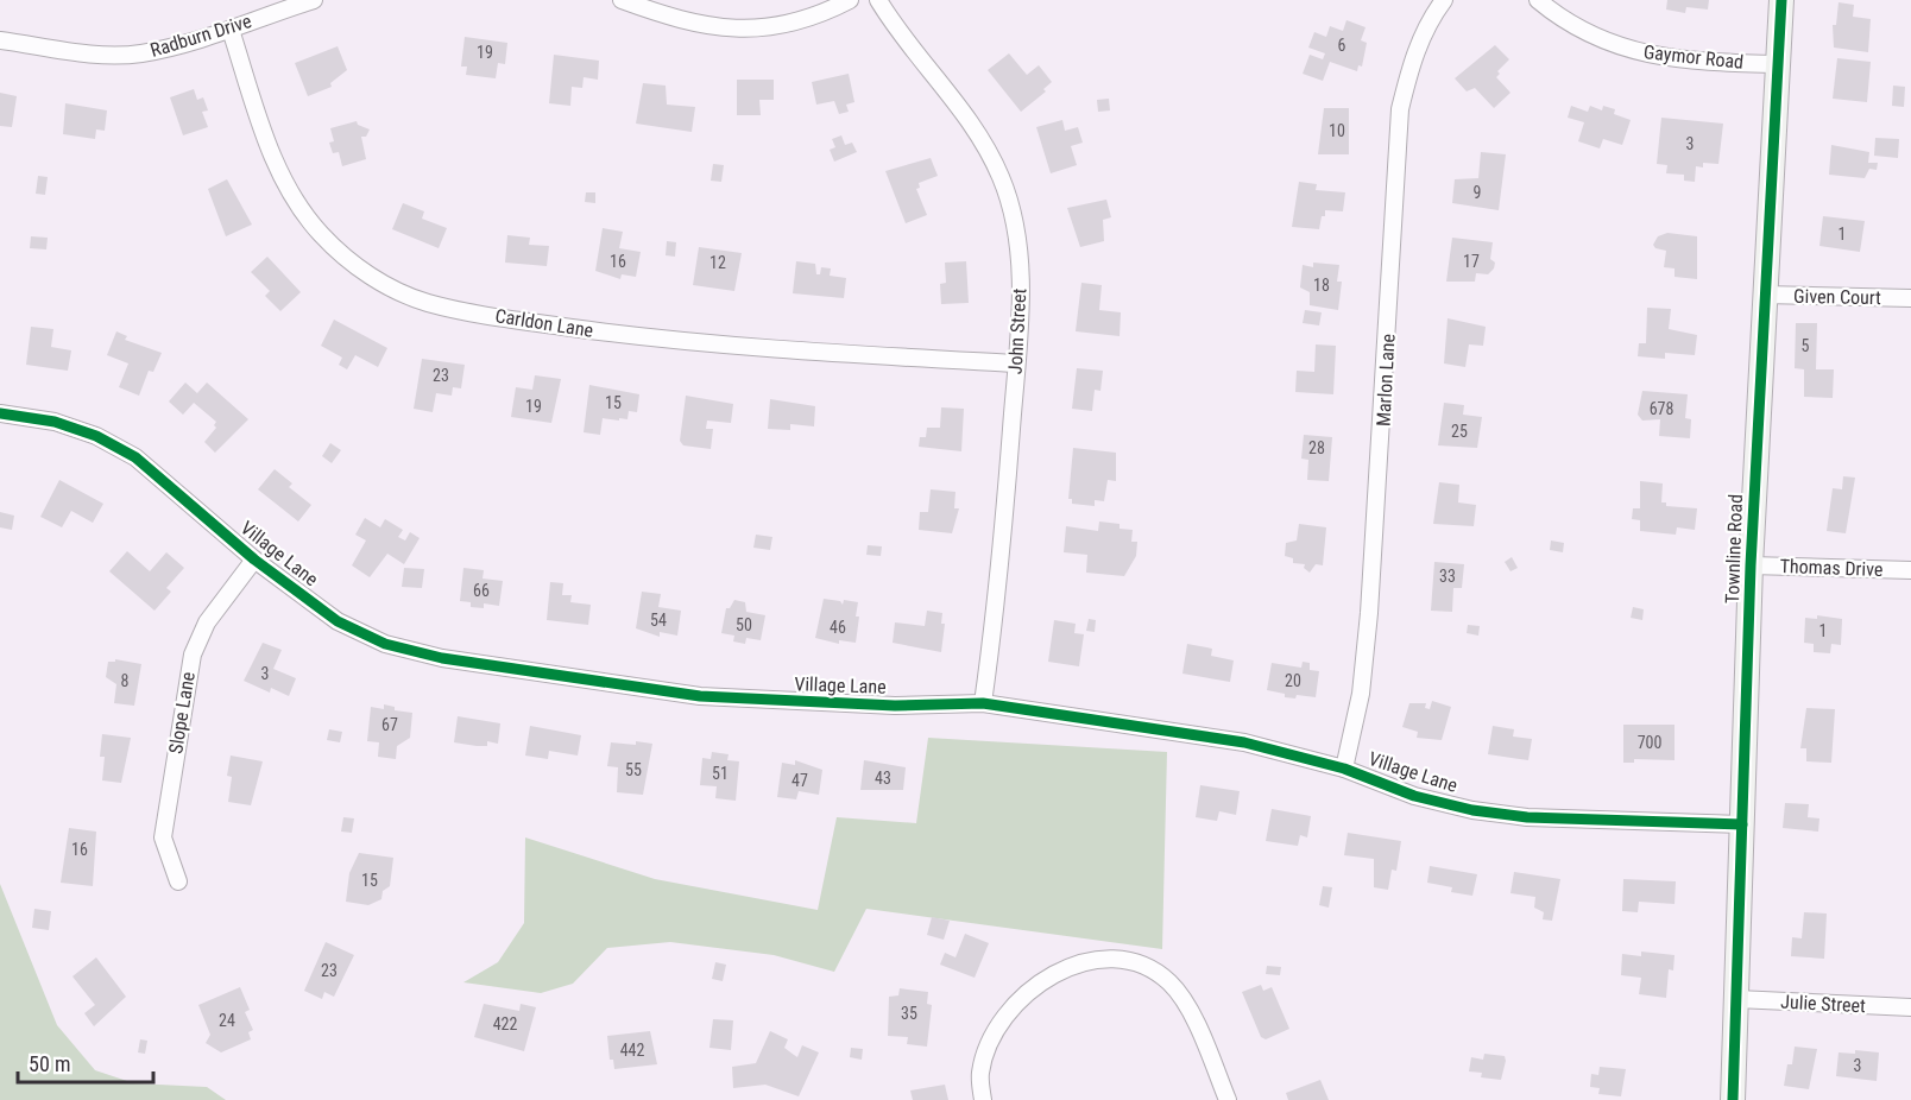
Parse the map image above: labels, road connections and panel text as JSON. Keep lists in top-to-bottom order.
{
  "streets": {
    "street": [
      "Radburn Drive",
      "Gaymor Road",
      "Given Court",
      "Carldon Lane",
      "John Street",
      "Marlon Lane",
      "Townline Road",
      "Village Lane",
      "Thomas Drive",
      "Slope Lane",
      "Julie Street"
    ]
  },
  "crossings": [
    ["Radburn Drive", "Carldon Lane"],
    ["Gaymor Road", "Townline Road"],
    ["Given Court", "Townline Road"],
    ["Carldon Lane", "John Street"],
    ["John Street", "Village Lane"],
    ["Marlon Lane", "Village Lane"],
    ["Townline Road", "Village Lane"],
    ["Townline Road", "Thomas Drive"],
    ["Townline Road", "Julie Street"],
    ["Village Lane", "Slope Lane"]
  ],
  "house_numbers": [
    "6",
    "19",
    "10",
    "3",
    "9",
    "1",
    "16",
    "17",
    "12",
    "18",
    "5",
    "23",
    "15",
    "19",
    "678",
    "25",
    "28",
    "33",
    "66",
    "54",
    "50",
    "46",
    "1",
    "3",
    "8",
    "20",
    "67",
    "700",
    "55",
    "51",
    "43",
    "47",
    "16",
    "15",
    "23",
    "35",
    "24",
    "422",
    "442",
    "3"
  ],
  "scale_bar": "50 m"
}
